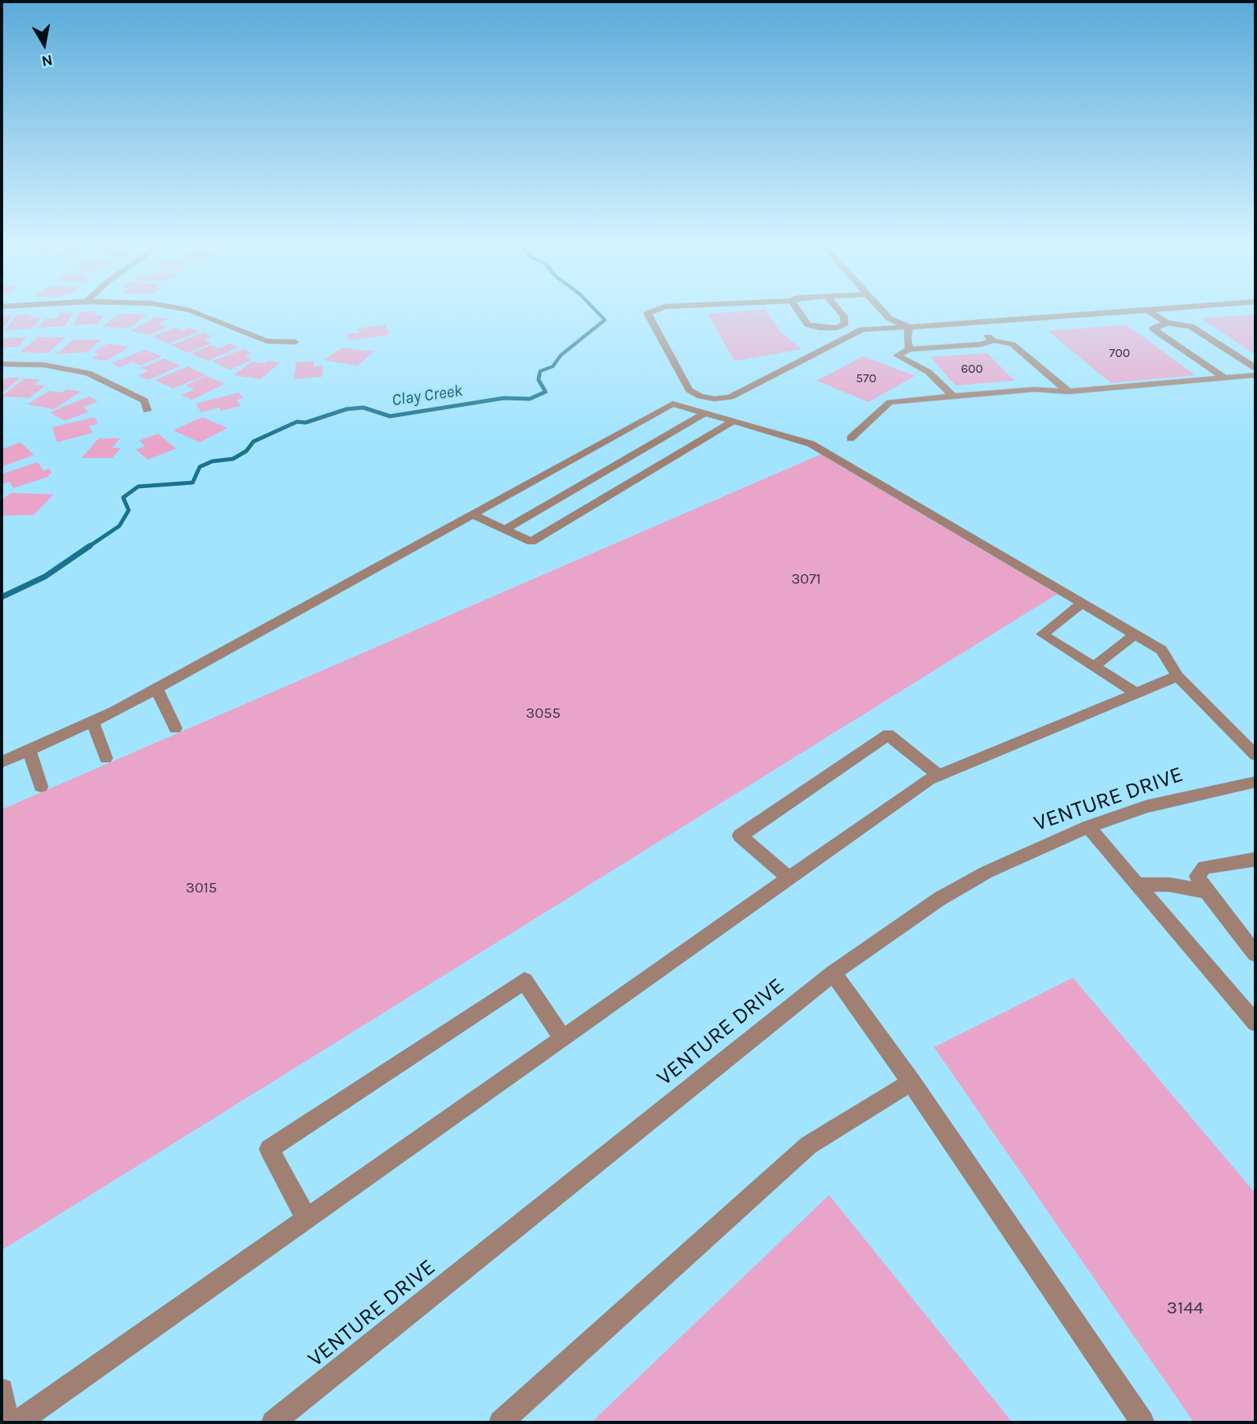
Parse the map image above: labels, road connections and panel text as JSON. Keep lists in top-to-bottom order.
{
  "streets": {
    "street": ["VENTURE DRIVE"]
  },
  "water": ["Clay Creek"],
  "house_numbers": [
    "700",
    "600",
    "570",
    "3071",
    "3055",
    "3015",
    "3144"
  ],
  "north": "bottom"
}
